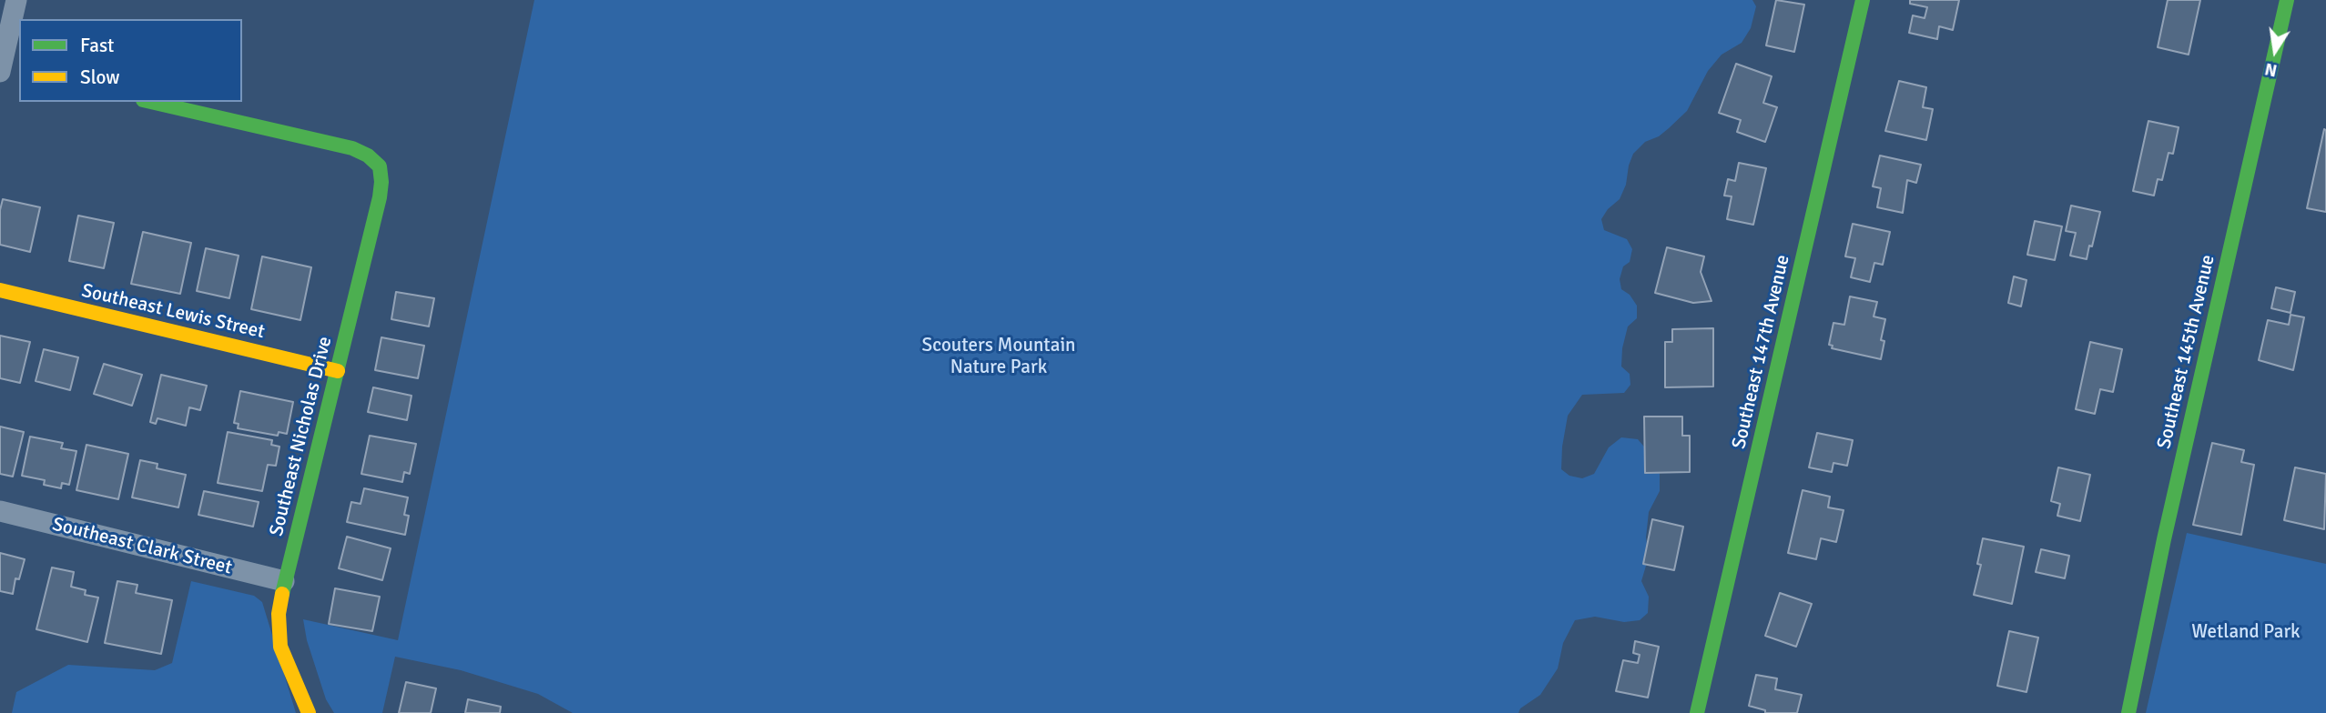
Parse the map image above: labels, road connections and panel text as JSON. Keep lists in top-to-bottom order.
{
  "streets": {
    "street": [
      "Southeast Lewis Street",
      "Southeast 147th Avenue",
      "Southeast 145th Avenue",
      "Southeast Nicholas Drive",
      "Southeast Clark Street"
    ]
  },
  "crossings": [
    ["Southeast Lewis Street", "Southeast Nicholas Drive"],
    ["Southeast Nicholas Drive", "Southeast Clark Street"]
  ],
  "parks": ["Scouters Mountain Nature Park", "Wetland Park"],
  "legend": ["Fast", "Slow"],
  "north": "bottom"
}
